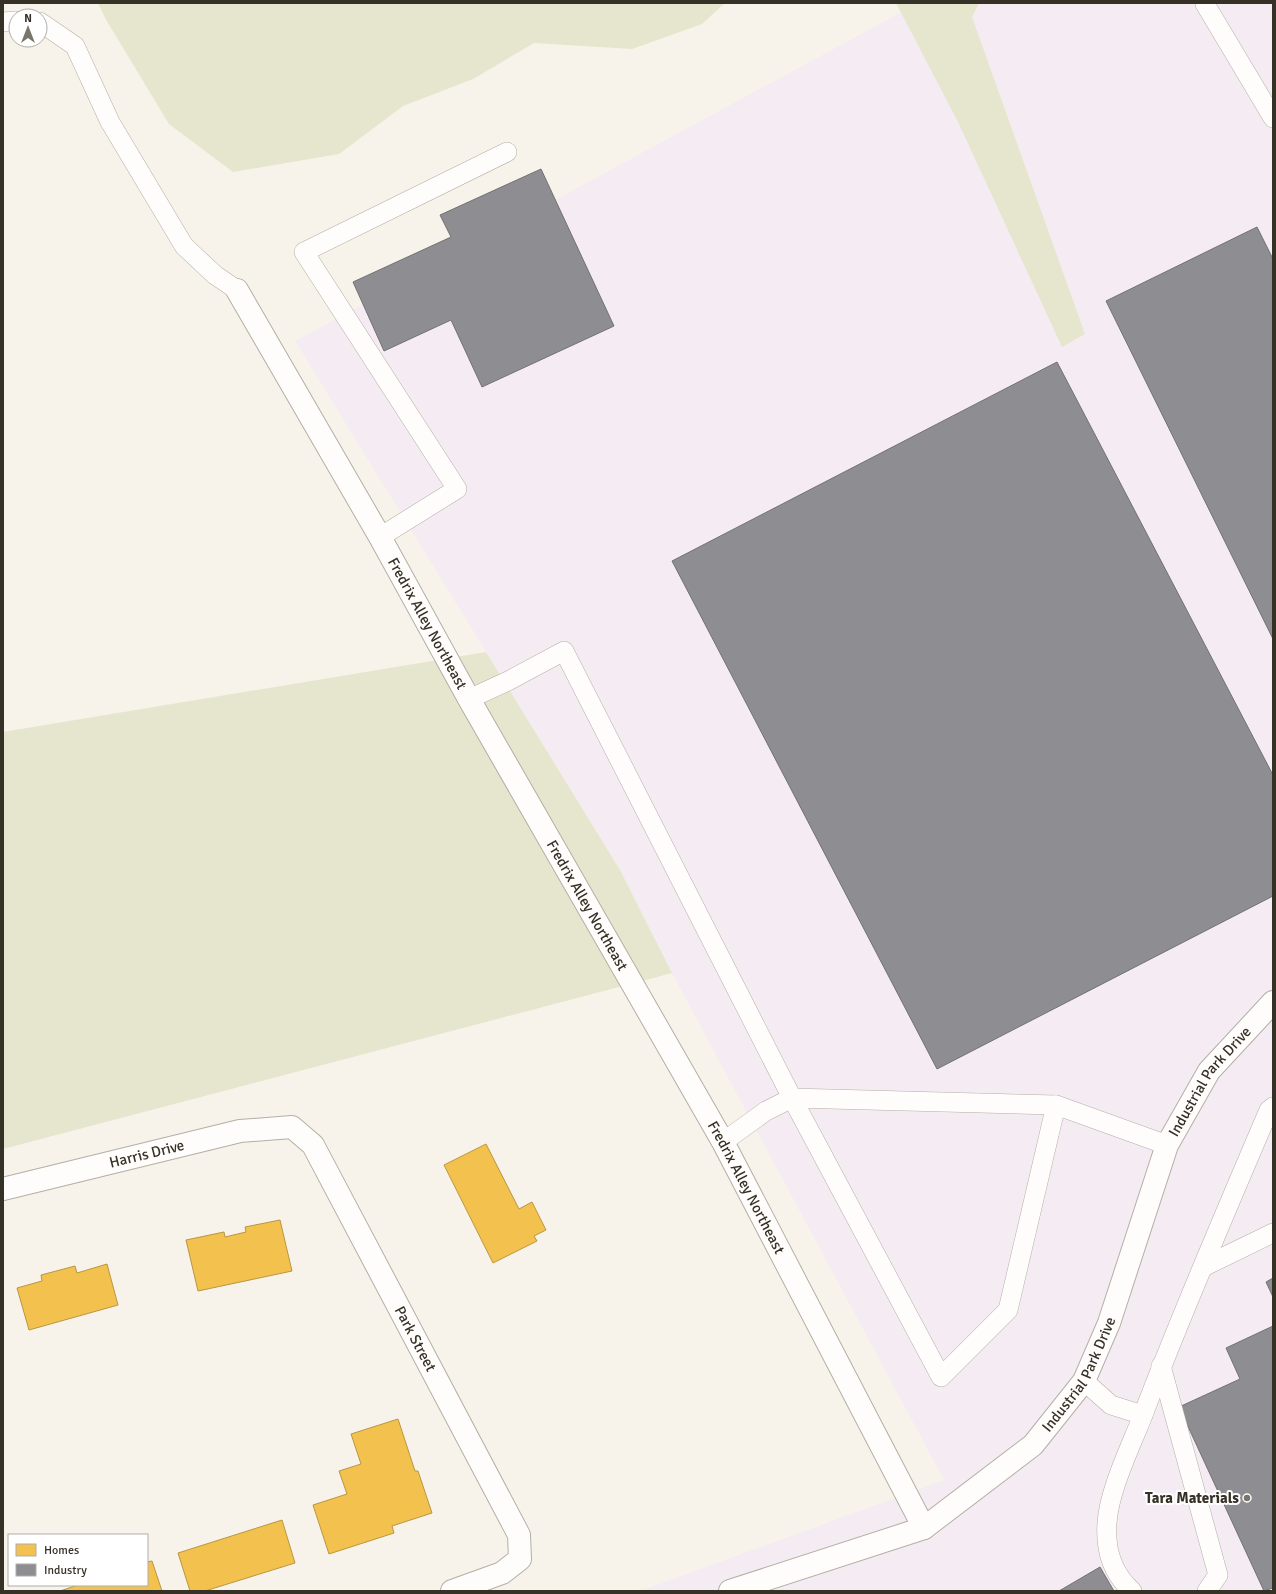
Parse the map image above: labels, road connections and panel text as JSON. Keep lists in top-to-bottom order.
{
  "streets": {
    "street": [
      "Fredrix Alley Northeast",
      "Industrial Park Drive",
      "Harris Drive",
      "Park Street"
    ]
  },
  "crossings": [
    ["Fredrix Alley Northeast", "Industrial Park Drive"],
    ["Harris Drive", "Park Street"]
  ],
  "places": ["Tara Materials"],
  "legend": ["Homes", "Industry"],
  "north": "top"
}
